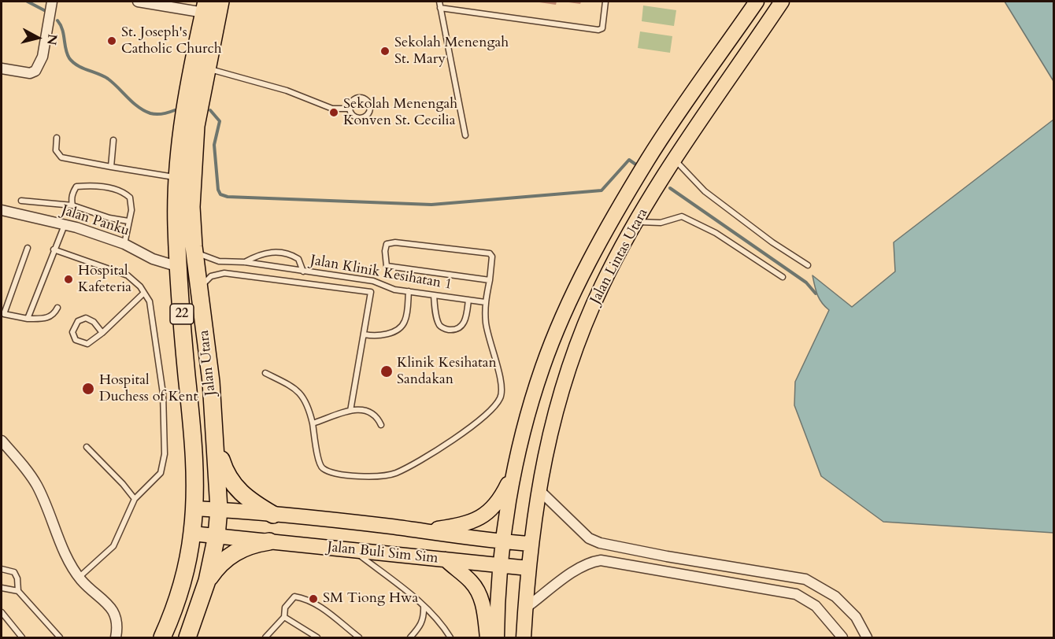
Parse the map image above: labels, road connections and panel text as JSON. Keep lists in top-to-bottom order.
{
  "streets": {
    "highway": ["22", "Jalan Utara"],
    "main road": ["Jalan Lintas Utara", "Jalan Buli Sim Sim"],
    "street": ["Jalan Panku"],
    "lane": ["Jalan Klinik Kesihatan 1"]
  },
  "crossings": [
    ["Jalan Panku", "Jalan Utara"],
    ["Jalan Lintas Utara", "Jalan Buli Sim Sim"],
    ["Jalan Klinik Kesihatan 1", "Jalan Utara"],
    ["Jalan Utara", "Jalan Buli Sim Sim"]
  ],
  "places": [
    "St. Joseph's Catholic Church",
    "Sekolah Menengah St. Mary",
    "Sekolah Menengah Konven St. Cecilia",
    "Hospital Kafeteria",
    "Klinik Kesihatan Sandakan",
    "Hospital Duchess of Kent",
    "SM Tiong Hwa"
  ],
  "north": "right"
}
